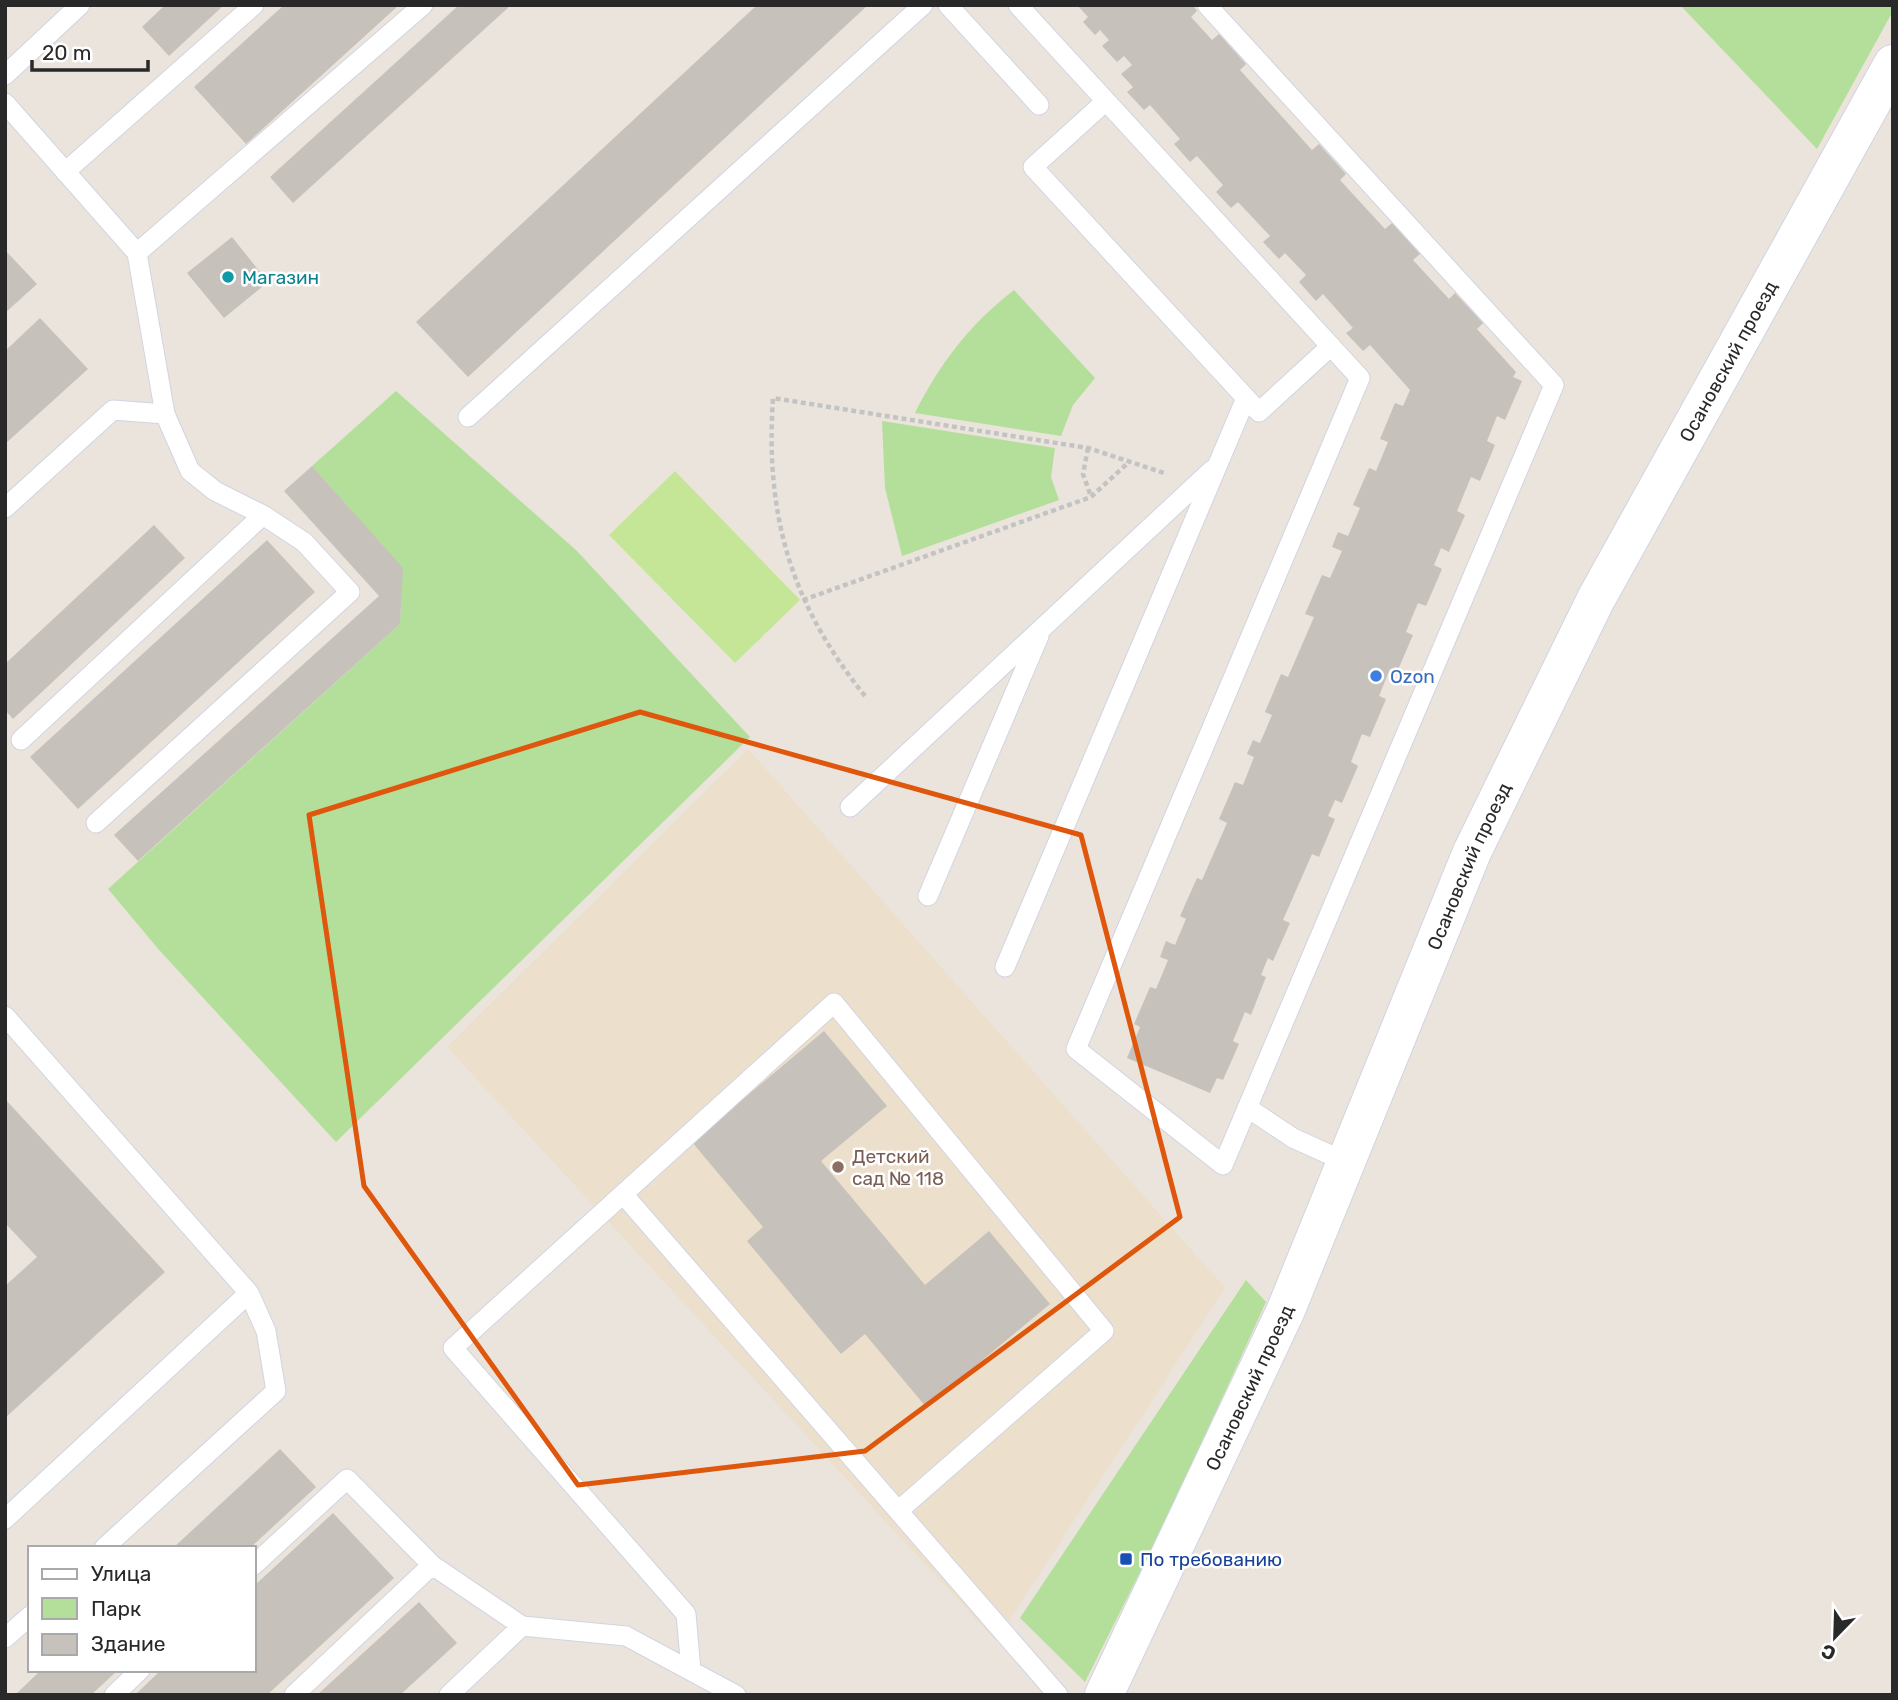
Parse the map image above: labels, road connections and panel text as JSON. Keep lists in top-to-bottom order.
{
  "streets": {
    "street": ["Осановский проезд"]
  },
  "places": {
    "other": ["Магазин", "Ozon", "Детский сад № 118"],
    "transit": ["По требованию"]
  },
  "legend": ["Улица", "Парк", "Здание"],
  "scale_bar": "20 m",
  "north": "bottom left"
}
